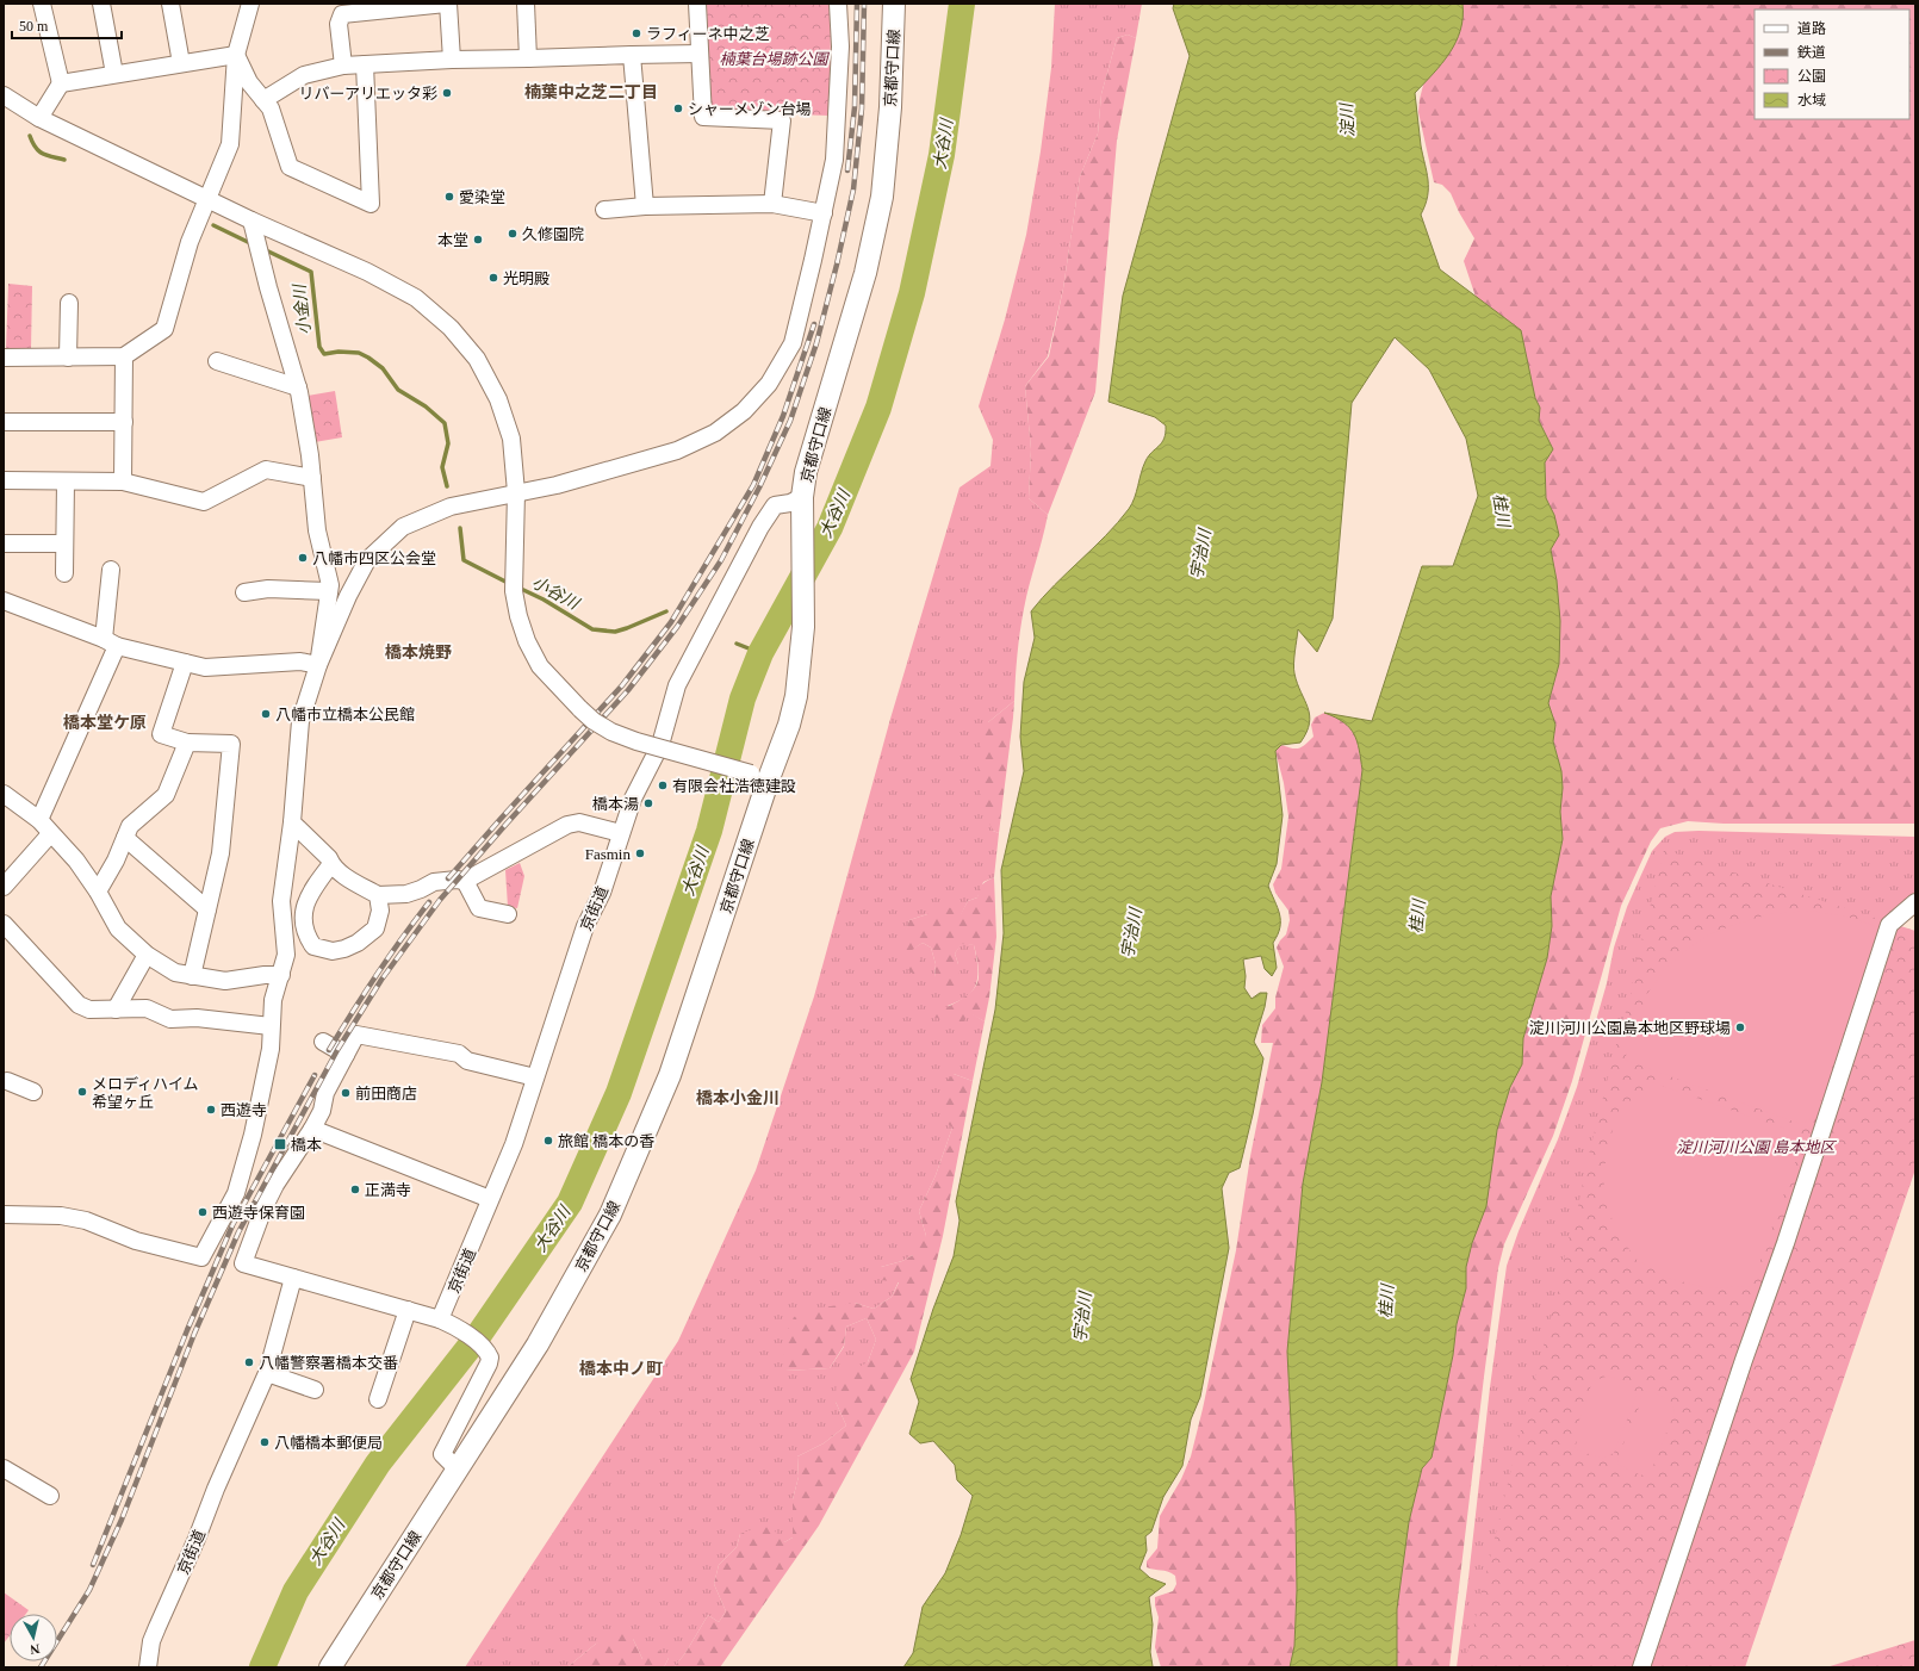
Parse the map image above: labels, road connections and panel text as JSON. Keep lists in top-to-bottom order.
{
  "streets": {
    "main road": ["京都守口線"],
    "street": ["京街道"]
  },
  "crossings": [
    ["京都守口線", "京街道"]
  ],
  "districts": [
    "楠葉中之芝二丁目",
    "橋本焼野",
    "橋本堂ケ原",
    "橋本小金川",
    "橋本中ノ町"
  ],
  "water": [
    "淀川",
    "大谷川",
    "小金川",
    "桂川",
    "宇治川",
    "小谷川"
  ],
  "parks": ["楠葉台場跡公園", "淀川河川公園 島本地区"],
  "places": {
    "other": [
      "ラフィーネ中之芝",
      "リバーアリエッタ彩",
      "シャーメゾン台場",
      "愛染堂",
      "久修園院",
      "本堂",
      "光明殿",
      "八幡市四区公会堂",
      "八幡市立橋本公民館",
      "有限会社浩徳建設",
      "橋本湯",
      "Fasmin",
      "淀川河川公園島本地区野球場",
      "メロディハイム 希望ヶ丘",
      "前田商店",
      "西遊寺",
      "旅館 橋本の香",
      "正満寺",
      "西遊寺保育園",
      "八幡警察署橋本交番",
      "八幡橋本郵便局"
    ],
    "transit": ["橋本"]
  },
  "legend": [
    "道路",
    "鉄道",
    "公園",
    "水域"
  ],
  "scale_bar": "50 m",
  "north": "bottom"
}
